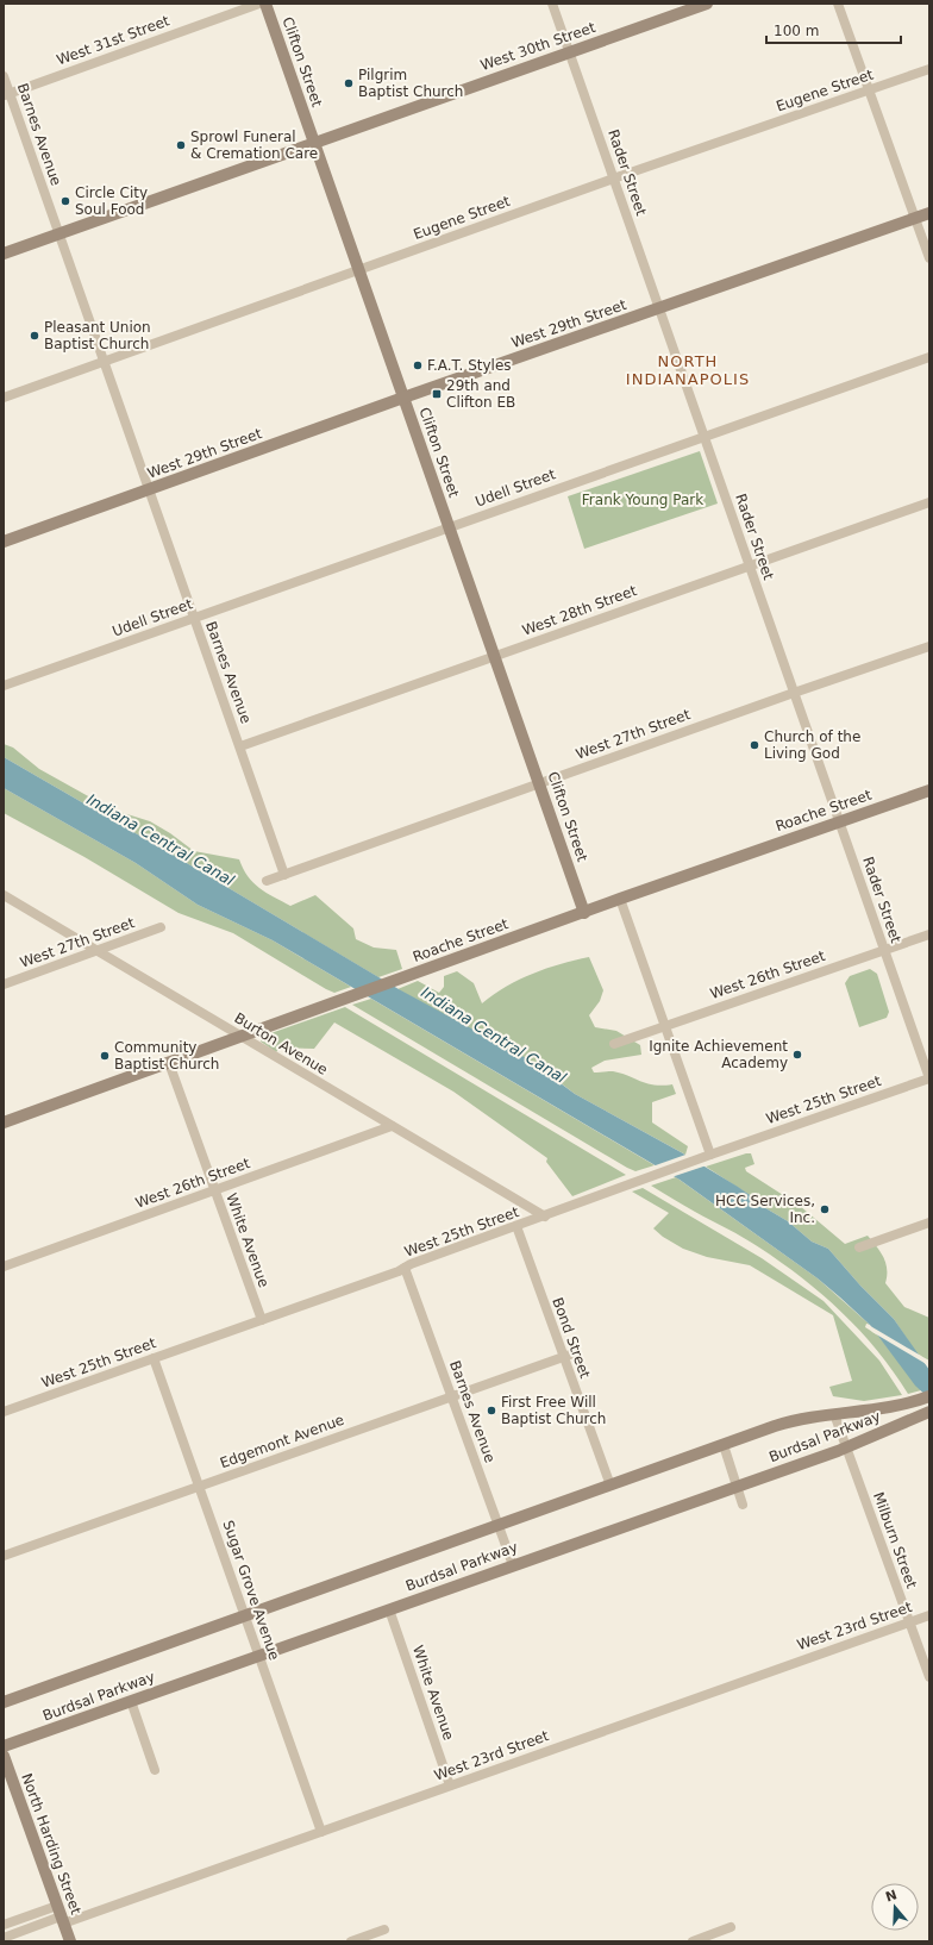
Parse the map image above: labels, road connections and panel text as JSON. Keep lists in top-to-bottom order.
{
  "streets": {
    "street": [
      "West 31st Street",
      "West 30th Street",
      "Clifton Street",
      "Eugene Street",
      "Barnes Avenue",
      "Rader Street",
      "West 29th Street",
      "Udell Street",
      "West 28th Street",
      "West 27th Street",
      "Roache Street",
      "West 26th Street",
      "Burton Avenue",
      "West 25th Street",
      "White Avenue",
      "Bond Street",
      "Burdsal Parkway",
      "Edgemont Avenue",
      "Milburn Street",
      "Sugar Grove Avenue",
      "West 23rd Street",
      "North Harding Street"
    ]
  },
  "crossings": [
    ["West 31st Street", "Barnes Avenue"],
    ["West 30th Street", "Clifton Street"],
    ["West 30th Street", "Barnes Avenue"],
    ["West 30th Street", "Rader Street"],
    ["Clifton Street", "Eugene Street"],
    ["Clifton Street", "West 29th Street"],
    ["Clifton Street", "Udell Street"],
    ["Clifton Street", "West 28th Street"],
    ["Clifton Street", "West 27th Street"],
    ["Clifton Street", "Roache Street"],
    ["Eugene Street", "Barnes Avenue"],
    ["Eugene Street", "Rader Street"],
    ["Barnes Avenue", "West 29th Street"],
    ["Barnes Avenue", "Udell Street"],
    ["Barnes Avenue", "West 28th Street"],
    ["Barnes Avenue", "West 27th Street"],
    ["Barnes Avenue", "West 25th Street"],
    ["Barnes Avenue", "Burdsal Parkway"],
    ["Barnes Avenue", "Edgemont Avenue"],
    ["Rader Street", "West 29th Street"],
    ["Rader Street", "Udell Street"],
    ["Rader Street", "West 28th Street"],
    ["Rader Street", "West 27th Street"],
    ["Rader Street", "Roache Street"],
    ["Rader Street", "West 26th Street"],
    ["Rader Street", "West 25th Street"],
    ["West 27th Street", "Burton Avenue"],
    ["Roache Street", "Burton Avenue"],
    ["Roache Street", "White Avenue"],
    ["West 26th Street", "Burton Avenue"],
    ["West 26th Street", "White Avenue"],
    ["Burton Avenue", "West 25th Street"],
    ["West 25th Street", "White Avenue"],
    ["West 25th Street", "Bond Street"],
    ["West 25th Street", "Sugar Grove Avenue"],
    ["White Avenue", "Burdsal Parkway"],
    ["White Avenue", "West 23rd Street"],
    ["Bond Street", "Burdsal Parkway"],
    ["Bond Street", "Edgemont Avenue"],
    ["Burdsal Parkway", "Milburn Street"],
    ["Burdsal Parkway", "Sugar Grove Avenue"],
    ["Edgemont Avenue", "Sugar Grove Avenue"],
    ["Milburn Street", "West 23rd Street"],
    ["Sugar Grove Avenue", "West 23rd Street"],
    ["West 23rd Street", "North Harding Street"]
  ],
  "districts": ["NORTH INDIANAPOLIS"],
  "water": ["Indiana Central Canal"],
  "parks": ["Frank Young Park"],
  "places": {
    "other": [
      "Pilgrim Baptist Church",
      "Sprowl Funeral & Cremation Care",
      "Circle City Soul Food",
      "Pleasant Union Baptist Church",
      "F.A.T. Styles",
      "Church of the Living God",
      "Ignite Achievement Academy",
      "Community Baptist Church",
      "HCC Services, Inc.",
      "First Free Will Baptist Church"
    ],
    "transit": ["29th and Clifton EB"]
  },
  "scale_bar": "100 m",
  "north": "top"
}
